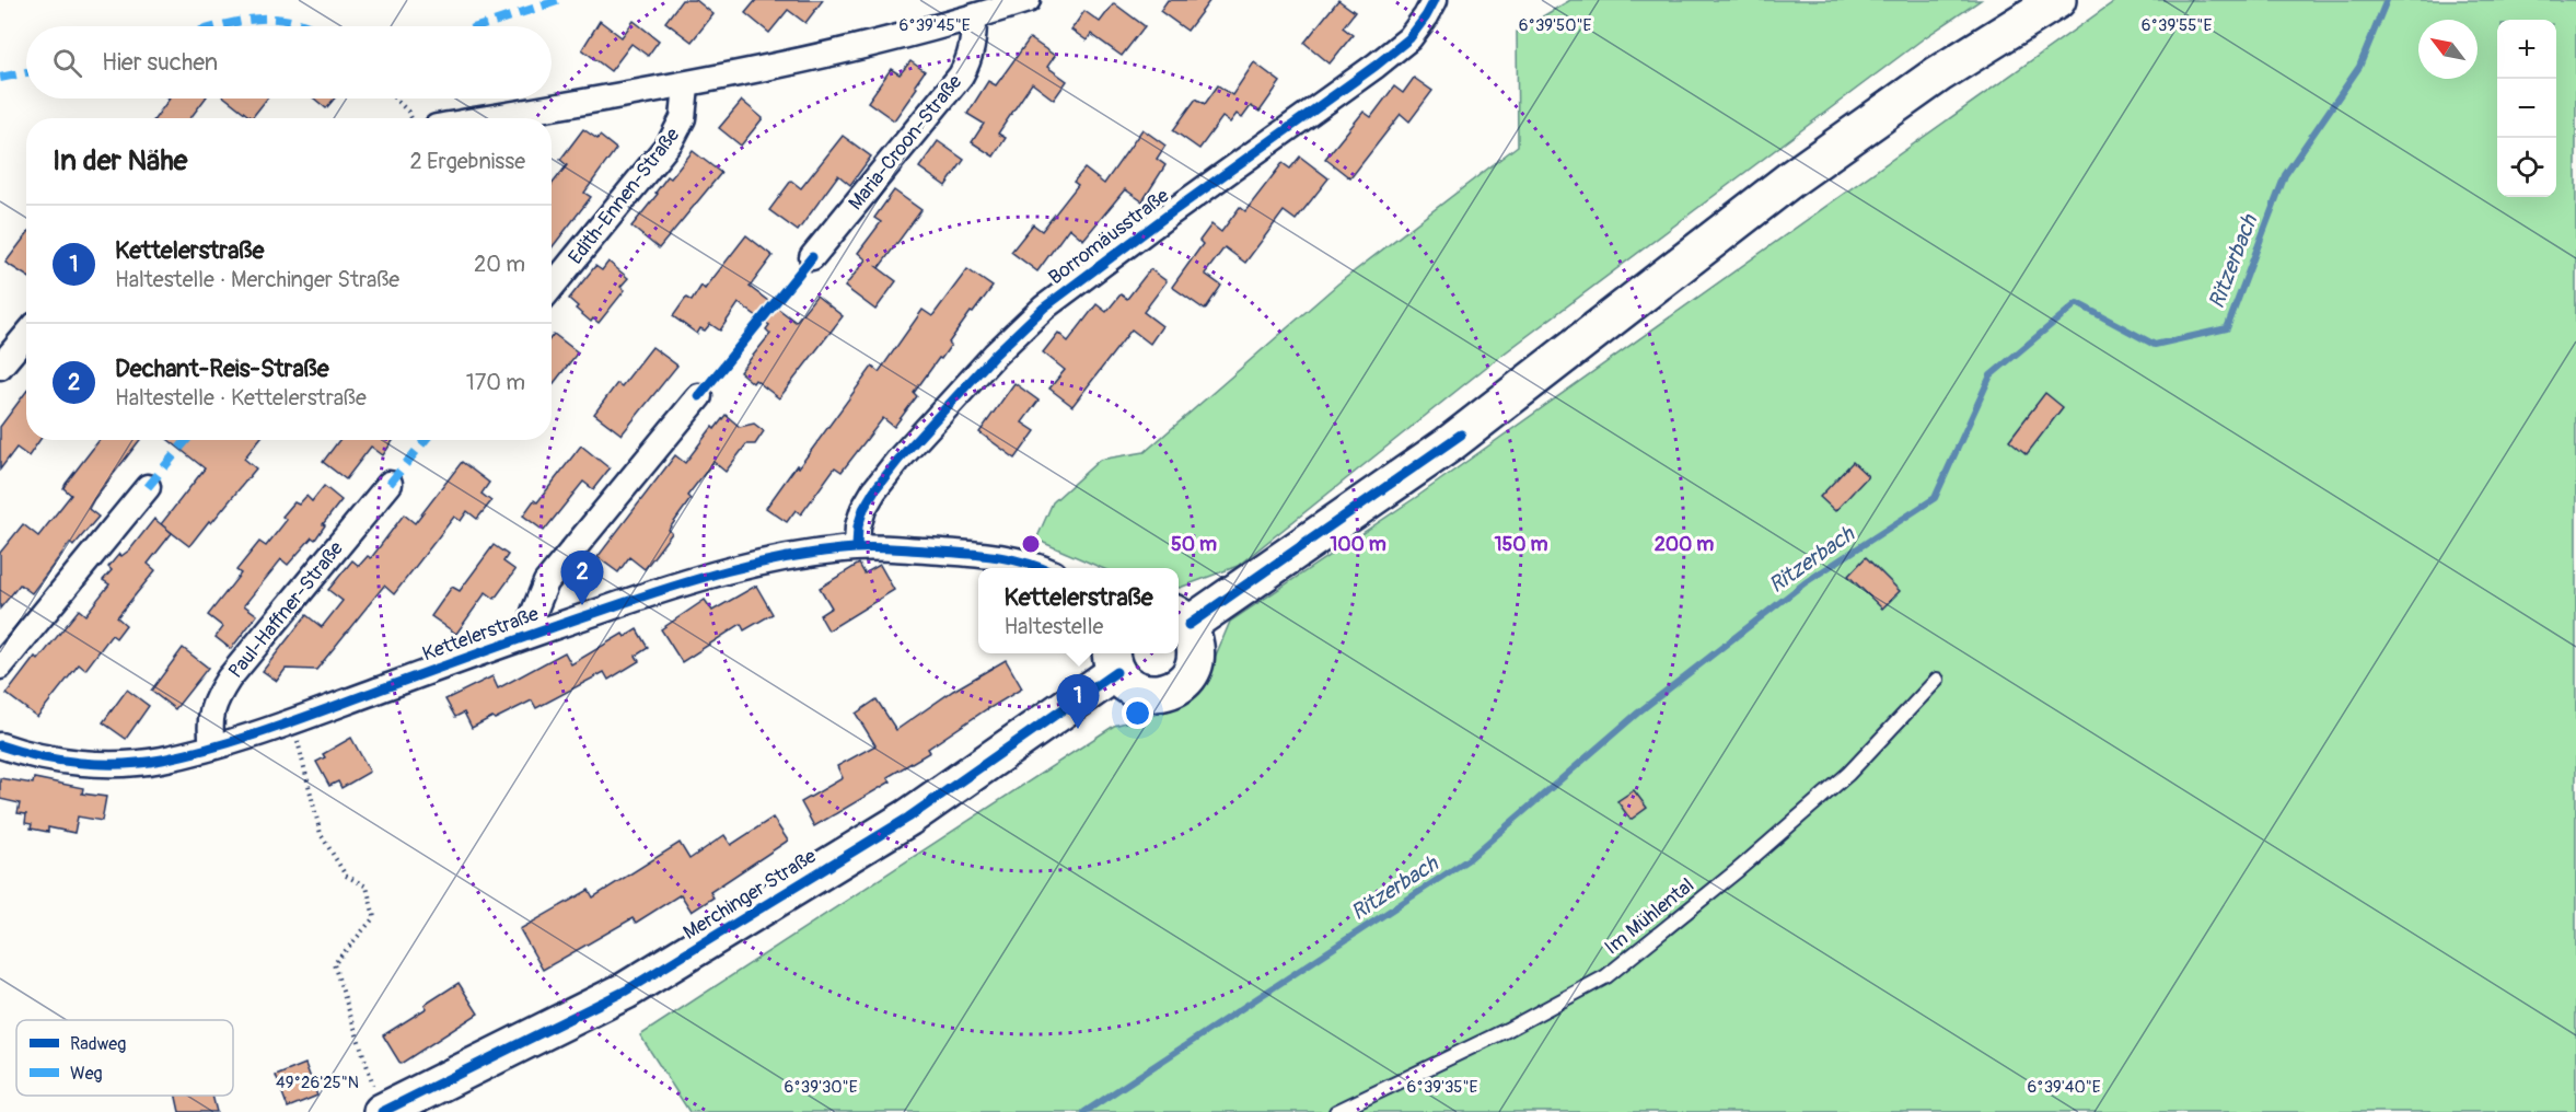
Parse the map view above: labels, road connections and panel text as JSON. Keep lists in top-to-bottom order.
{
  "streets": {
    "street": [
      "Maria-Croon-Straße",
      "Edith-Ennen-Straße",
      "Borromäusstraße",
      "Paul-Haffner-Straße",
      "Kettelerstraße",
      "Merchinger Straße"
    ],
    "lane": ["Im Mühlental"]
  },
  "crossings": [
    ["Borromäusstraße", "Kettelerstraße"],
    ["Paul-Haffner-Straße", "Kettelerstraße"]
  ],
  "water": ["Ritzerbach"],
  "legend": ["Radweg", "Weg"],
  "north": "top left",
  "page": {
    "map_buttons": ["+", "−"],
    "search": "Hier suchen",
    "heading": ["In der Nähe", "2 Ergebnisse"],
    "list": [
      {
        "mark": "1",
        "name": "Kettelerstraße",
        "note": "Haltestelle · Merchinger Straße",
        "value": "20 m"
      },
      {
        "mark": "2",
        "name": "Dechant-Reis-Straße",
        "note": "Haltestelle · Kettelerstraße",
        "value": "170 m"
      }
    ],
    "pins": ["2", "1"],
    "popup": ["Kettelerstraße", "Haltestelle"]
  },
  "coordinates": [
    "6°39'45\"E",
    "6°39'55\"E",
    "6°39'50\"E",
    "49°26'25\"N",
    "6°39'30\"E",
    "6°39'35\"E",
    "6°39'40\"E"
  ],
  "rings": [
    "50 m",
    "100 m",
    "150 m",
    "200 m"
  ]
}
